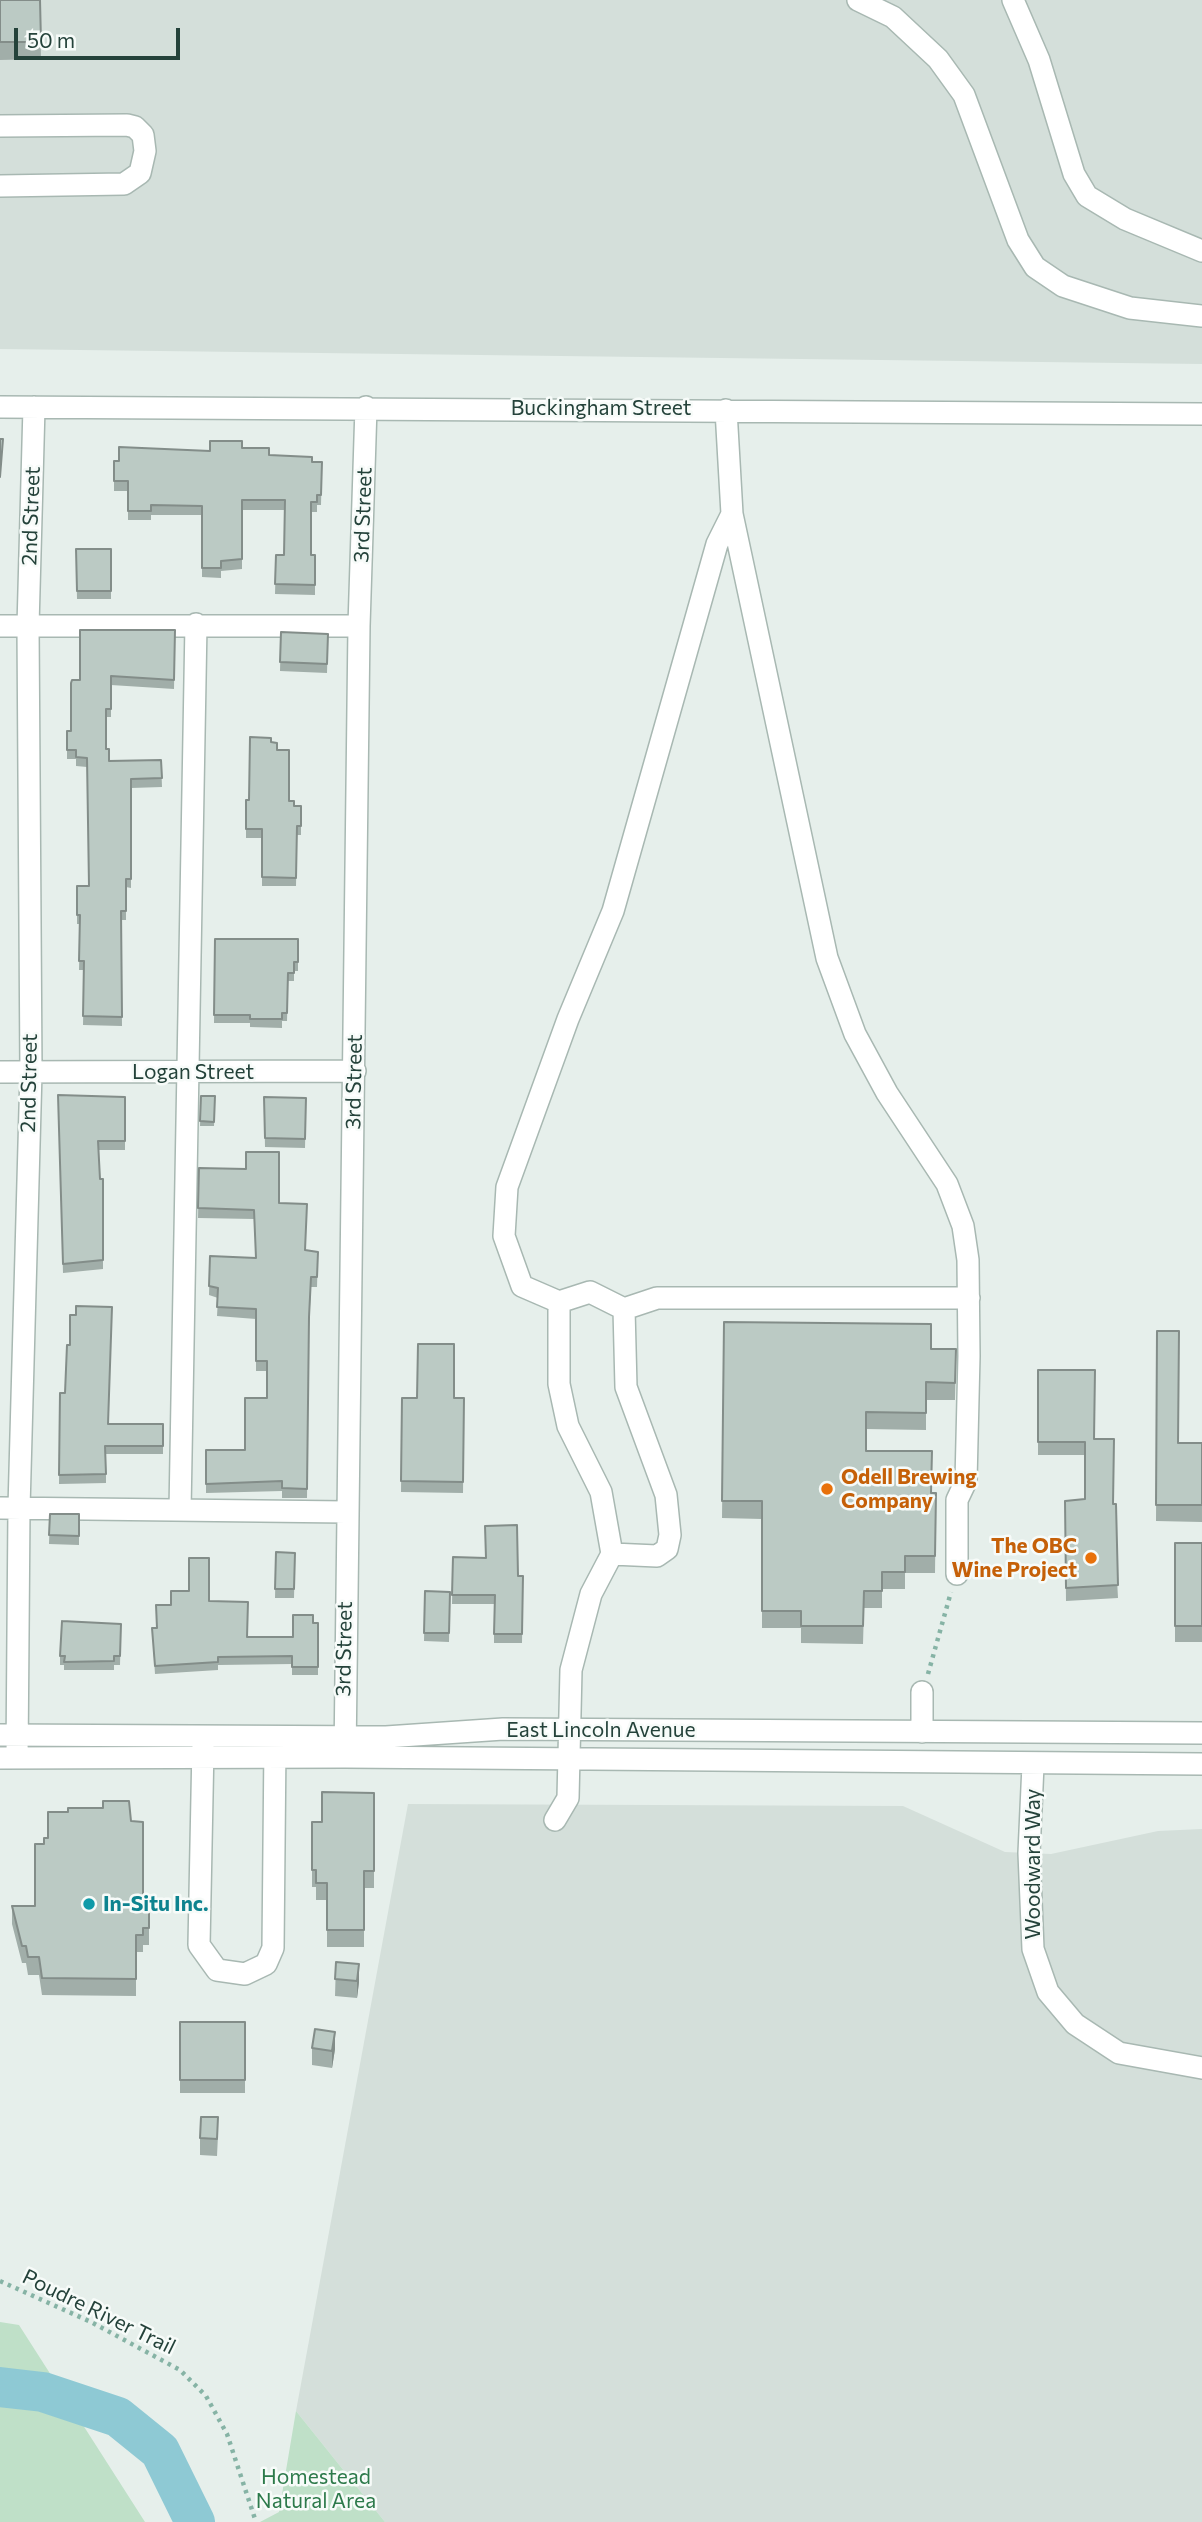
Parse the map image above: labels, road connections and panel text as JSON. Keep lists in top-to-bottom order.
{
  "streets": {
    "street": [
      "Buckingham Street",
      "3rd Street",
      "2nd Street",
      "Logan Street",
      "East Lincoln Avenue",
      "Woodward Way"
    ],
    "path": ["Poudre River Trail"]
  },
  "crossings": [
    ["Buckingham Street", "3rd Street"],
    ["Buckingham Street", "2nd Street"],
    ["3rd Street", "Logan Street"],
    ["3rd Street", "East Lincoln Avenue"],
    ["2nd Street", "Logan Street"],
    ["2nd Street", "East Lincoln Avenue"],
    ["East Lincoln Avenue", "Woodward Way"]
  ],
  "parks": ["Homestead Natural Area"],
  "places": ["Odell Brewing Company", "The OBC Wine Project", "In-Situ Inc."],
  "scale_bar": "50 m"
}
